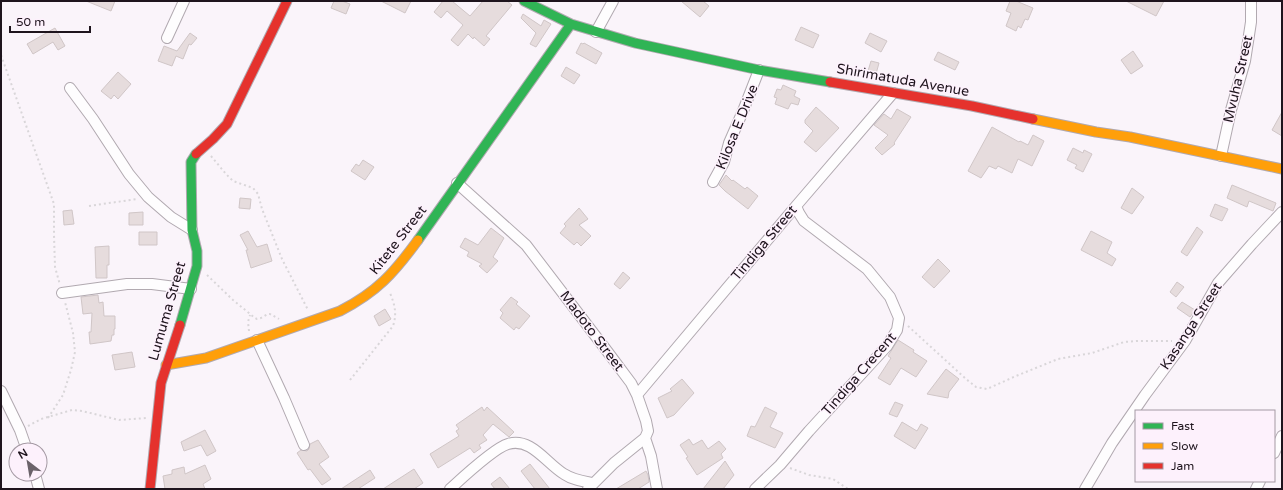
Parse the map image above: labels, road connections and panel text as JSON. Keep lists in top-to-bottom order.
{
  "streets": {
    "street": [
      "Mvuha Street",
      "Shirimatuda Avenue",
      "Kilosa E Drive",
      "Kitete Street",
      "Tindiga Street",
      "Lumuma Street",
      "Kasanga Street",
      "Madoto Street",
      "Tindiga Crecent"
    ]
  },
  "crossings": [
    ["Mvuha Street", "Shirimatuda Avenue"],
    ["Shirimatuda Avenue", "Kilosa E Drive"],
    ["Shirimatuda Avenue", "Kitete Street"],
    ["Shirimatuda Avenue", "Tindiga Street"],
    ["Kitete Street", "Lumuma Street"],
    ["Kitete Street", "Madoto Street"],
    ["Tindiga Street", "Madoto Street"],
    ["Tindiga Street", "Tindiga Crecent"]
  ],
  "legend": ["Fast", "Slow", "Jam"],
  "scale_bar": "50 m",
  "north": "top left"
}
